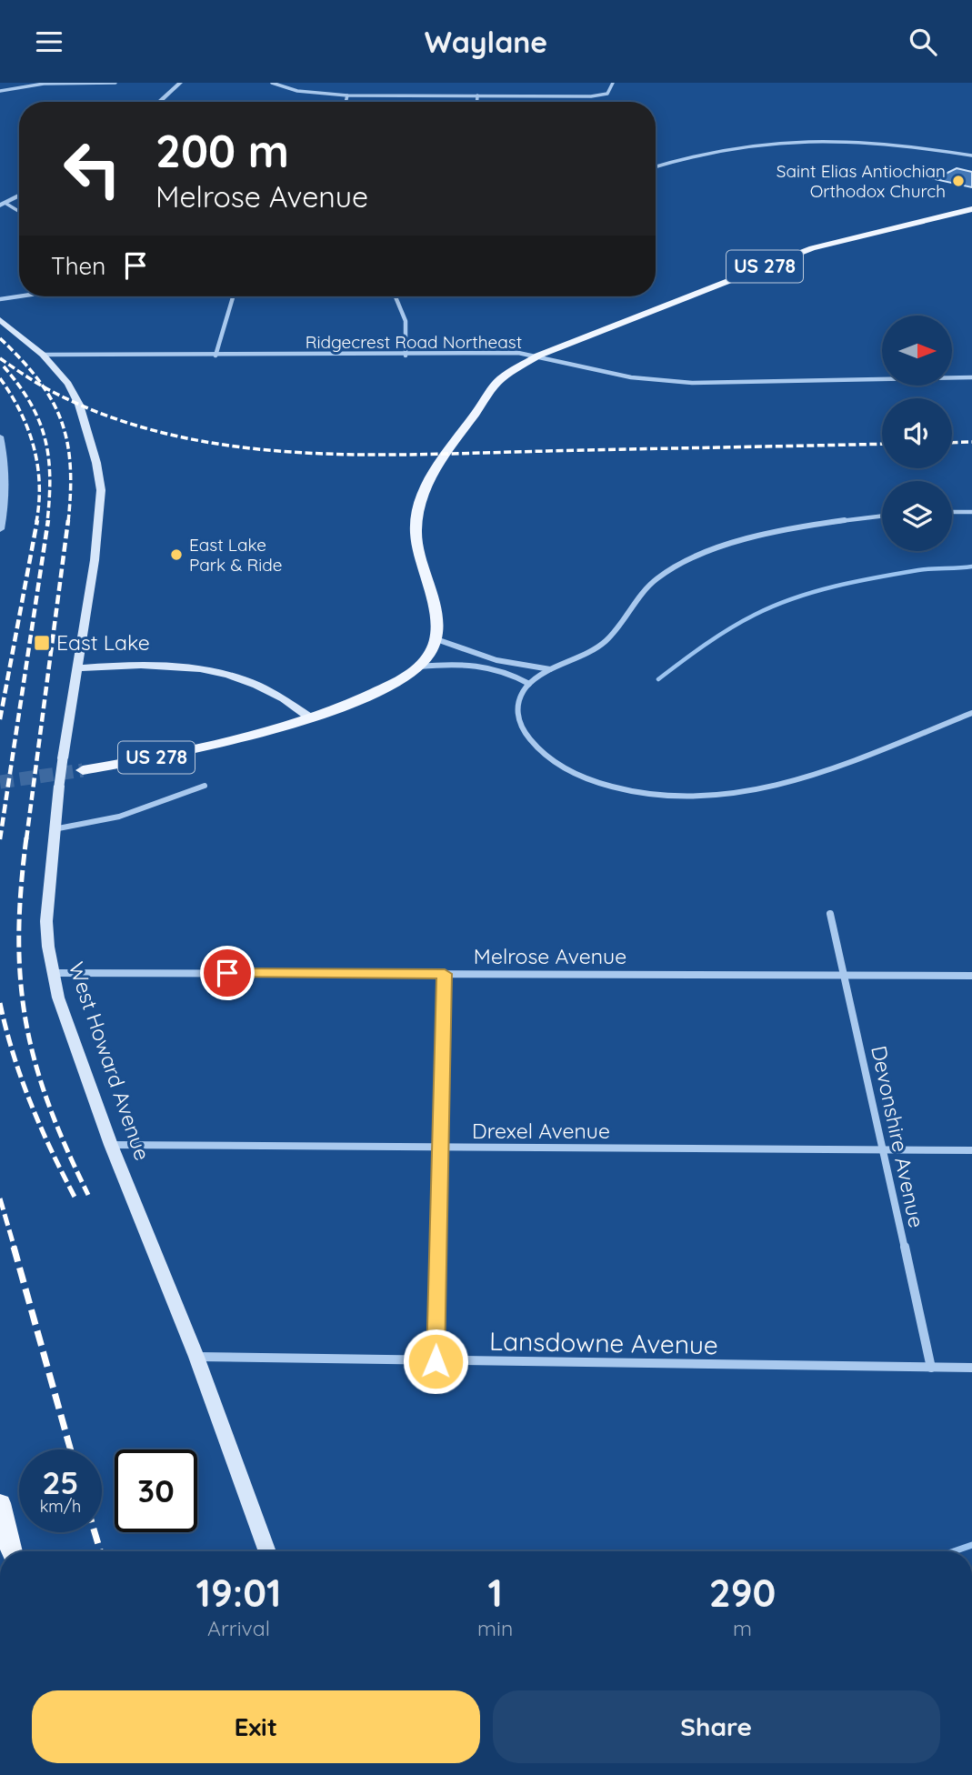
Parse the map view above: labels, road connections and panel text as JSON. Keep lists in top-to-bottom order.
{
  "streets": {
    "main road": ["US 278", "West Howard Avenue"],
    "street": [
      "Ridgecrest Road Northeast",
      "Melrose Avenue",
      "Drexel Avenue",
      "Devonshire Avenue",
      "Lansdowne Avenue"
    ]
  },
  "crossings": [
    ["US 278", "Ridgecrest Road Northeast"],
    ["Ridgecrest Road Northeast", "West Howard Avenue"],
    ["Melrose Avenue", "West Howard Avenue"],
    ["Melrose Avenue", "Devonshire Avenue"],
    ["West Howard Avenue", "Drexel Avenue"],
    ["West Howard Avenue", "Lansdowne Avenue"],
    ["Drexel Avenue", "Devonshire Avenue"],
    ["Devonshire Avenue", "Lansdowne Avenue"]
  ],
  "places": {
    "other": ["Saint Elias Antiochian Orthodox Church", "East Lake Park & Ride"],
    "transit": ["East Lake"]
  },
  "north": "right",
  "page": {
    "header": "Waylane",
    "turn": ["200 m", "Melrose Avenue"],
    "then": "Then",
    "speed": "25 km/h",
    "limit": "30",
    "eta": [
      "19:01",
      "Arrival",
      "1",
      "min",
      "290",
      "m"
    ],
    "buttons": ["Exit", "Share"]
  }
}
